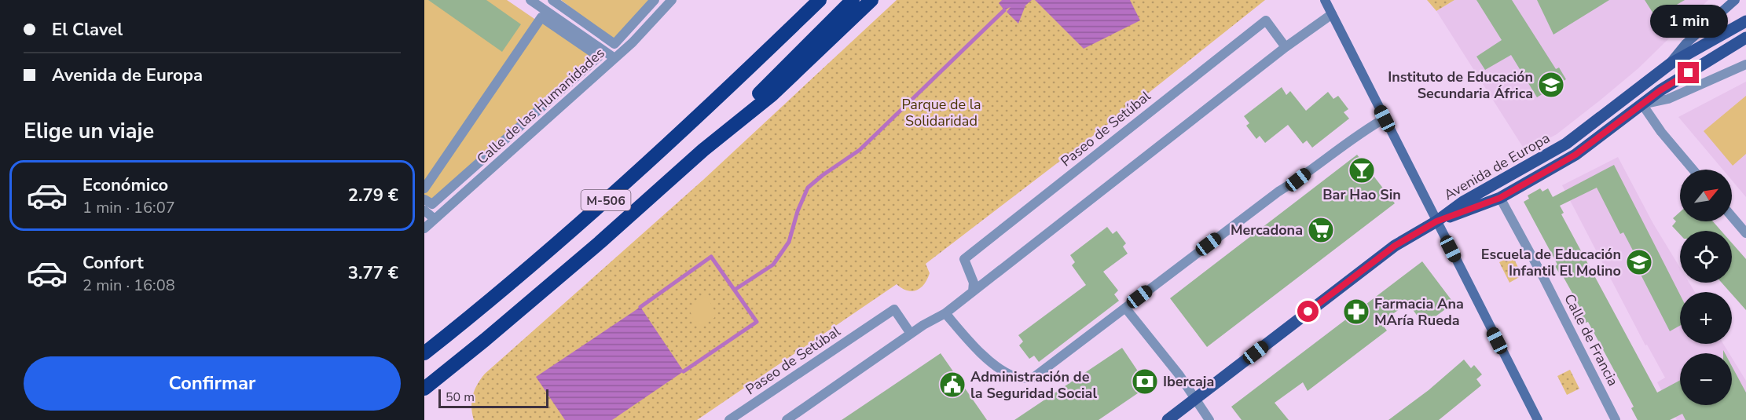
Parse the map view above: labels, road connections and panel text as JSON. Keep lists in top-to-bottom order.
{
  "streets": {
    "highway": ["M-506"],
    "main road": ["Avenida de Europa"],
    "street": ["Calle de las Humanidades", "Paseo de Setúbal", "Calle de Francia"]
  },
  "crossings": [
    ["Avenida de Europa", "Calle de Francia"]
  ],
  "parks": ["Parque de la Solidaridad"],
  "places": {
    "school or university": ["Instituto de Educación Secundaria África", "Escuela de Educación Infantil El Molino"],
    "bar": ["Bar Hao Sin"],
    "supermarket": ["Mercadona"],
    "pharmacy": ["Farmacia Ana MAría Rueda"],
    "bank": ["Ibercaja"],
    "public building": ["Administración de la Seguridad Social"]
  },
  "scale_bar": "50 m",
  "north": "top right",
  "page": {
    "banner": ["El Clavel", "Avenida de Europa"],
    "bubble": "1 min",
    "heading": "Elige un viaje",
    "list": [
      {
        "name": "Económico",
        "note": "1 min · 16:07",
        "value": "2.79 €"
      },
      {
        "name": "Confort",
        "note": "2 min · 16:08",
        "value": "3.77 €"
      }
    ],
    "map_buttons": ["+", "−"],
    "buttons": "Confirmar",
    "scale": "50 m"
  }
}
